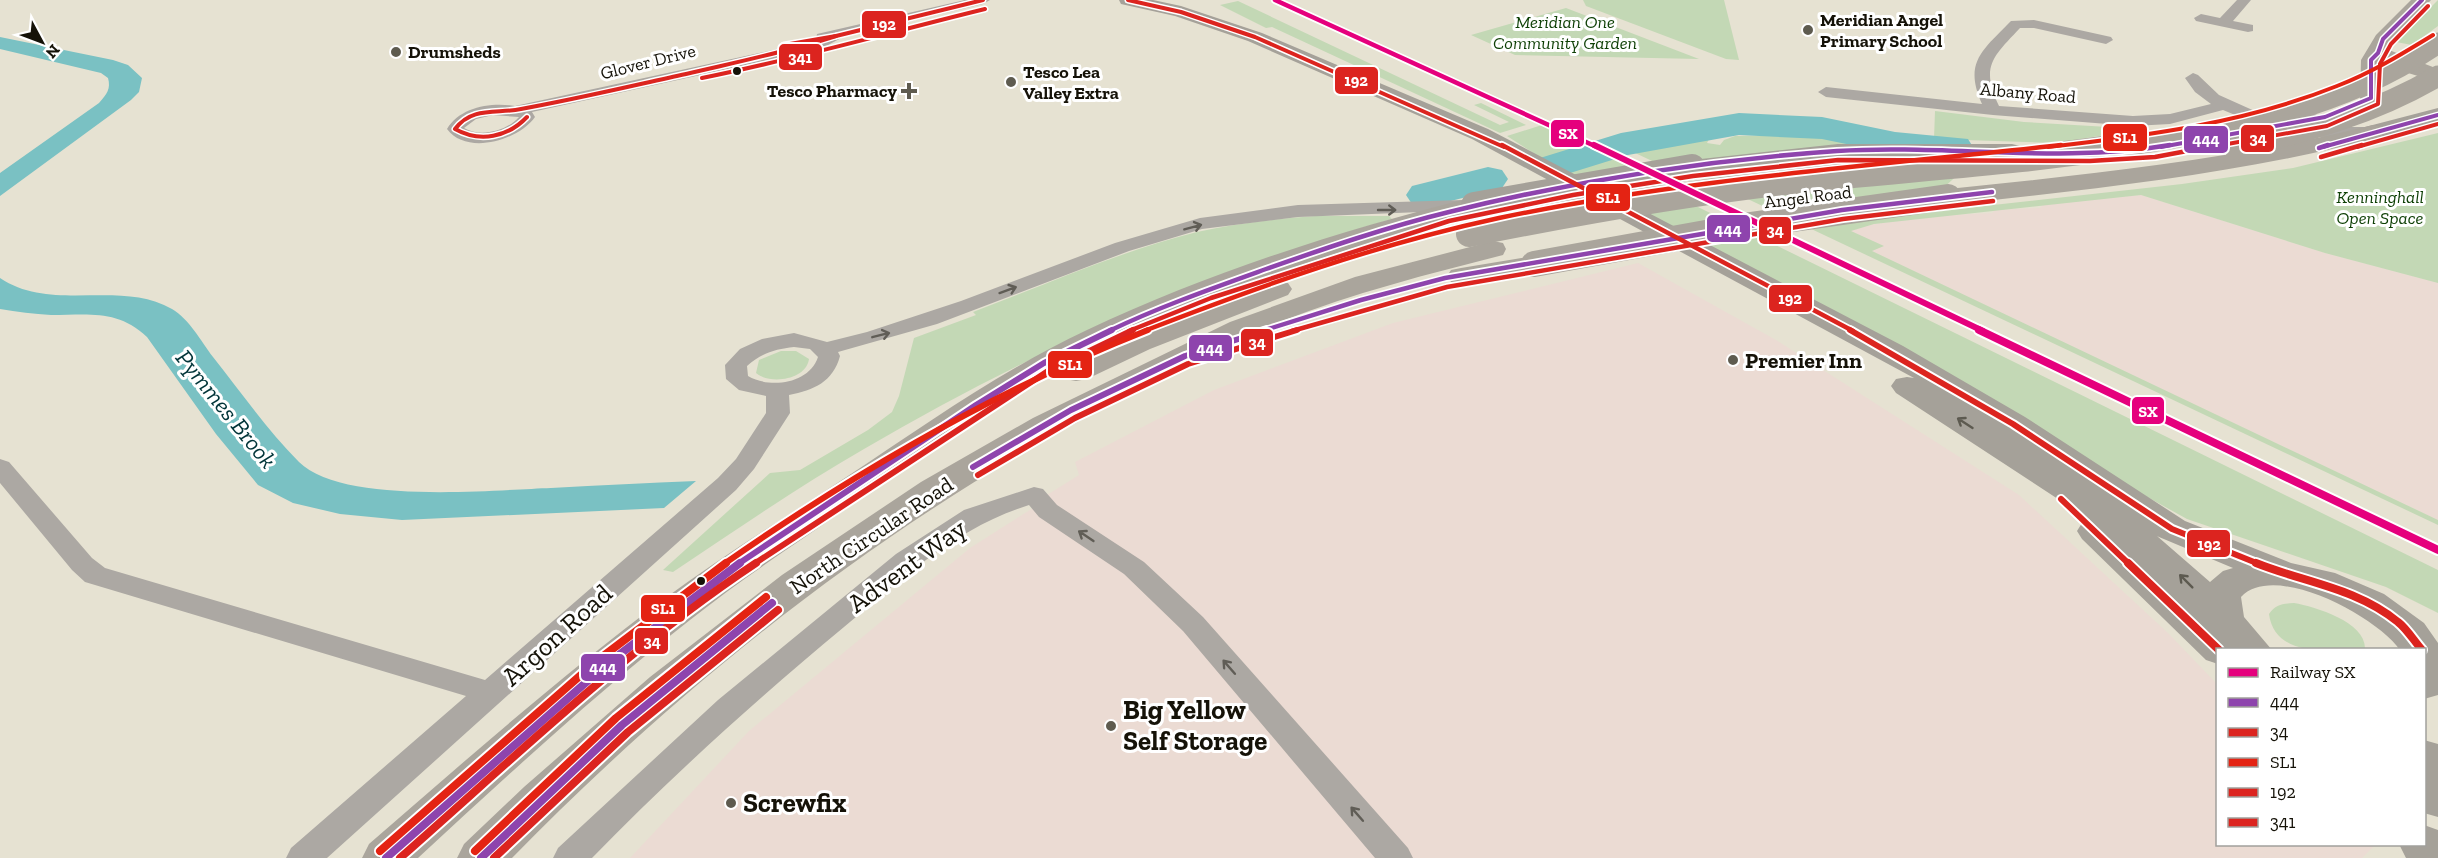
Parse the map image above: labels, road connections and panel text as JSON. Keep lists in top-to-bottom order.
{
  "streets": {
    "highway": ["Angel Road", "North Circular Road"],
    "street": [
      "Glover Drive",
      "Albany Road",
      "Advent Way",
      "Argon Road"
    ]
  },
  "crossings": [
    ["Angel Road", "North Circular Road"]
  ],
  "water": ["Pymmes Brook"],
  "parks": ["Meridian One Community Garden", "Kenninghall Open Space"],
  "places": {
    "other": [
      "Meridian Angel Primary School",
      "Drumsheds",
      "Tesco Lea Valley Extra",
      "Premier Inn",
      "Big Yellow Self Storage",
      "Screwfix"
    ],
    "health": ["Tesco Pharmacy"]
  },
  "lines": [
    "rail line SX",
    "transit line 444",
    "transit line 192",
    "transit line 34",
    "transit line 341",
    "transit line SL1"
  ],
  "legend": [
    "Railway SX",
    "444",
    "34",
    "SL1",
    "192",
    "341"
  ],
  "north": "bottom right"
}
